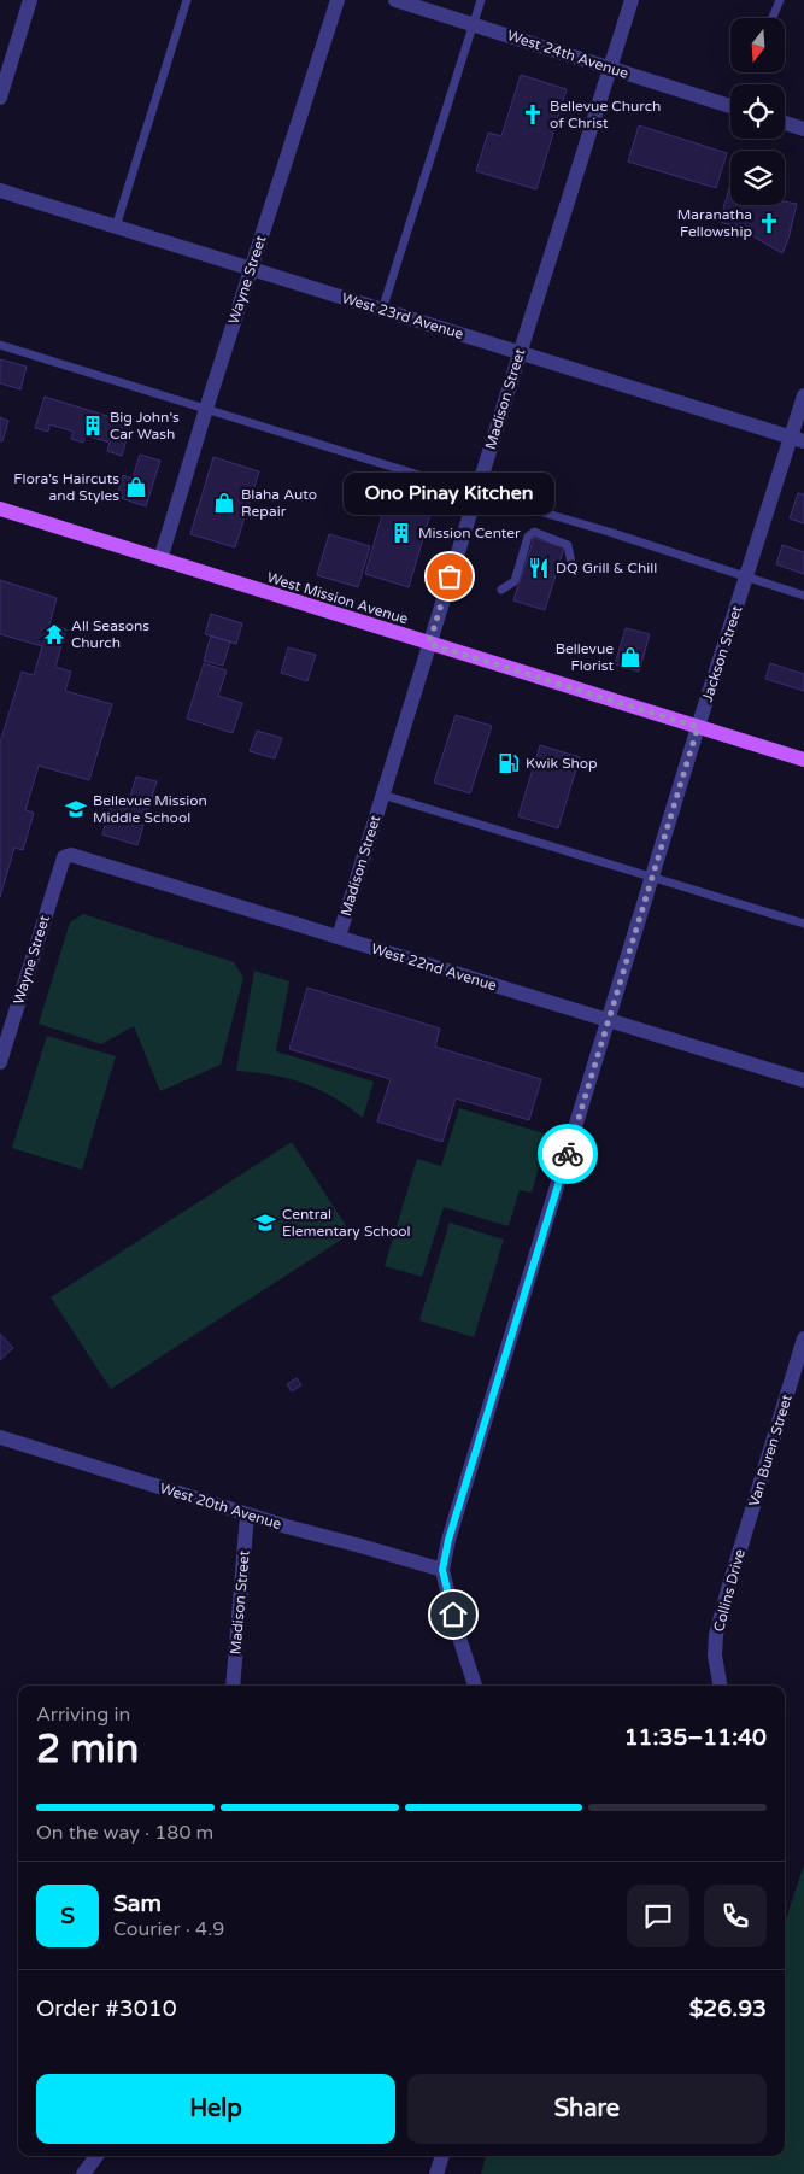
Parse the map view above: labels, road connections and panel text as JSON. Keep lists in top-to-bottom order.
{
  "streets": {
    "main road": ["West Mission Avenue"],
    "street": [
      "West 24th Avenue",
      "Wayne Street",
      "West 23rd Avenue",
      "Madison Street",
      "Jackson Street",
      "West 22nd Avenue",
      "Van Buren Street",
      "West 20th Avenue",
      "Collins Drive"
    ]
  },
  "crossings": [
    ["West 24th Avenue", "Madison Street"],
    ["Wayne Street", "West 23rd Avenue"],
    ["Wayne Street", "West Mission Avenue"],
    ["Wayne Street", "West 22nd Avenue"],
    ["West 23rd Avenue", "Madison Street"],
    ["West 23rd Avenue", "Jackson Street"],
    ["Madison Street", "West Mission Avenue"],
    ["Madison Street", "West 22nd Avenue"],
    ["Madison Street", "West 20th Avenue"],
    ["West Mission Avenue", "Jackson Street"],
    ["Jackson Street", "West 22nd Avenue"],
    ["Jackson Street", "West 20th Avenue"],
    ["Van Buren Street", "Collins Drive"]
  ],
  "places": {
    "church": ["Bellevue Church of Christ", "Maranatha Fellowship"],
    "building": ["Big John's Car Wash", "Mission Center"],
    "shop": ["Flora's Haircuts and Styles", "Blaha Auto Repair", "Bellevue Florist"],
    "restaurant": ["DQ Grill & Chill"],
    "other": ["Ono Pinay Kitchen"],
    "temple": ["All Seasons Church"],
    "fuel station": ["Kwik Shop"],
    "school or university": ["Bellevue Mission Middle School", "Central Elementary School"]
  },
  "north": "bottom",
  "page": {
    "bubble": "Ono Pinay Kitchen",
    "heading": ["2 min", "Arriving in", "11:35–11:40"],
    "panel": [
      "Sam",
      "Courier · 4.9",
      "Order #3010",
      "$26.93"
    ],
    "bar": "On the way · 180 m",
    "round": "S",
    "buttons": ["Help", "Share"]
  }
}
